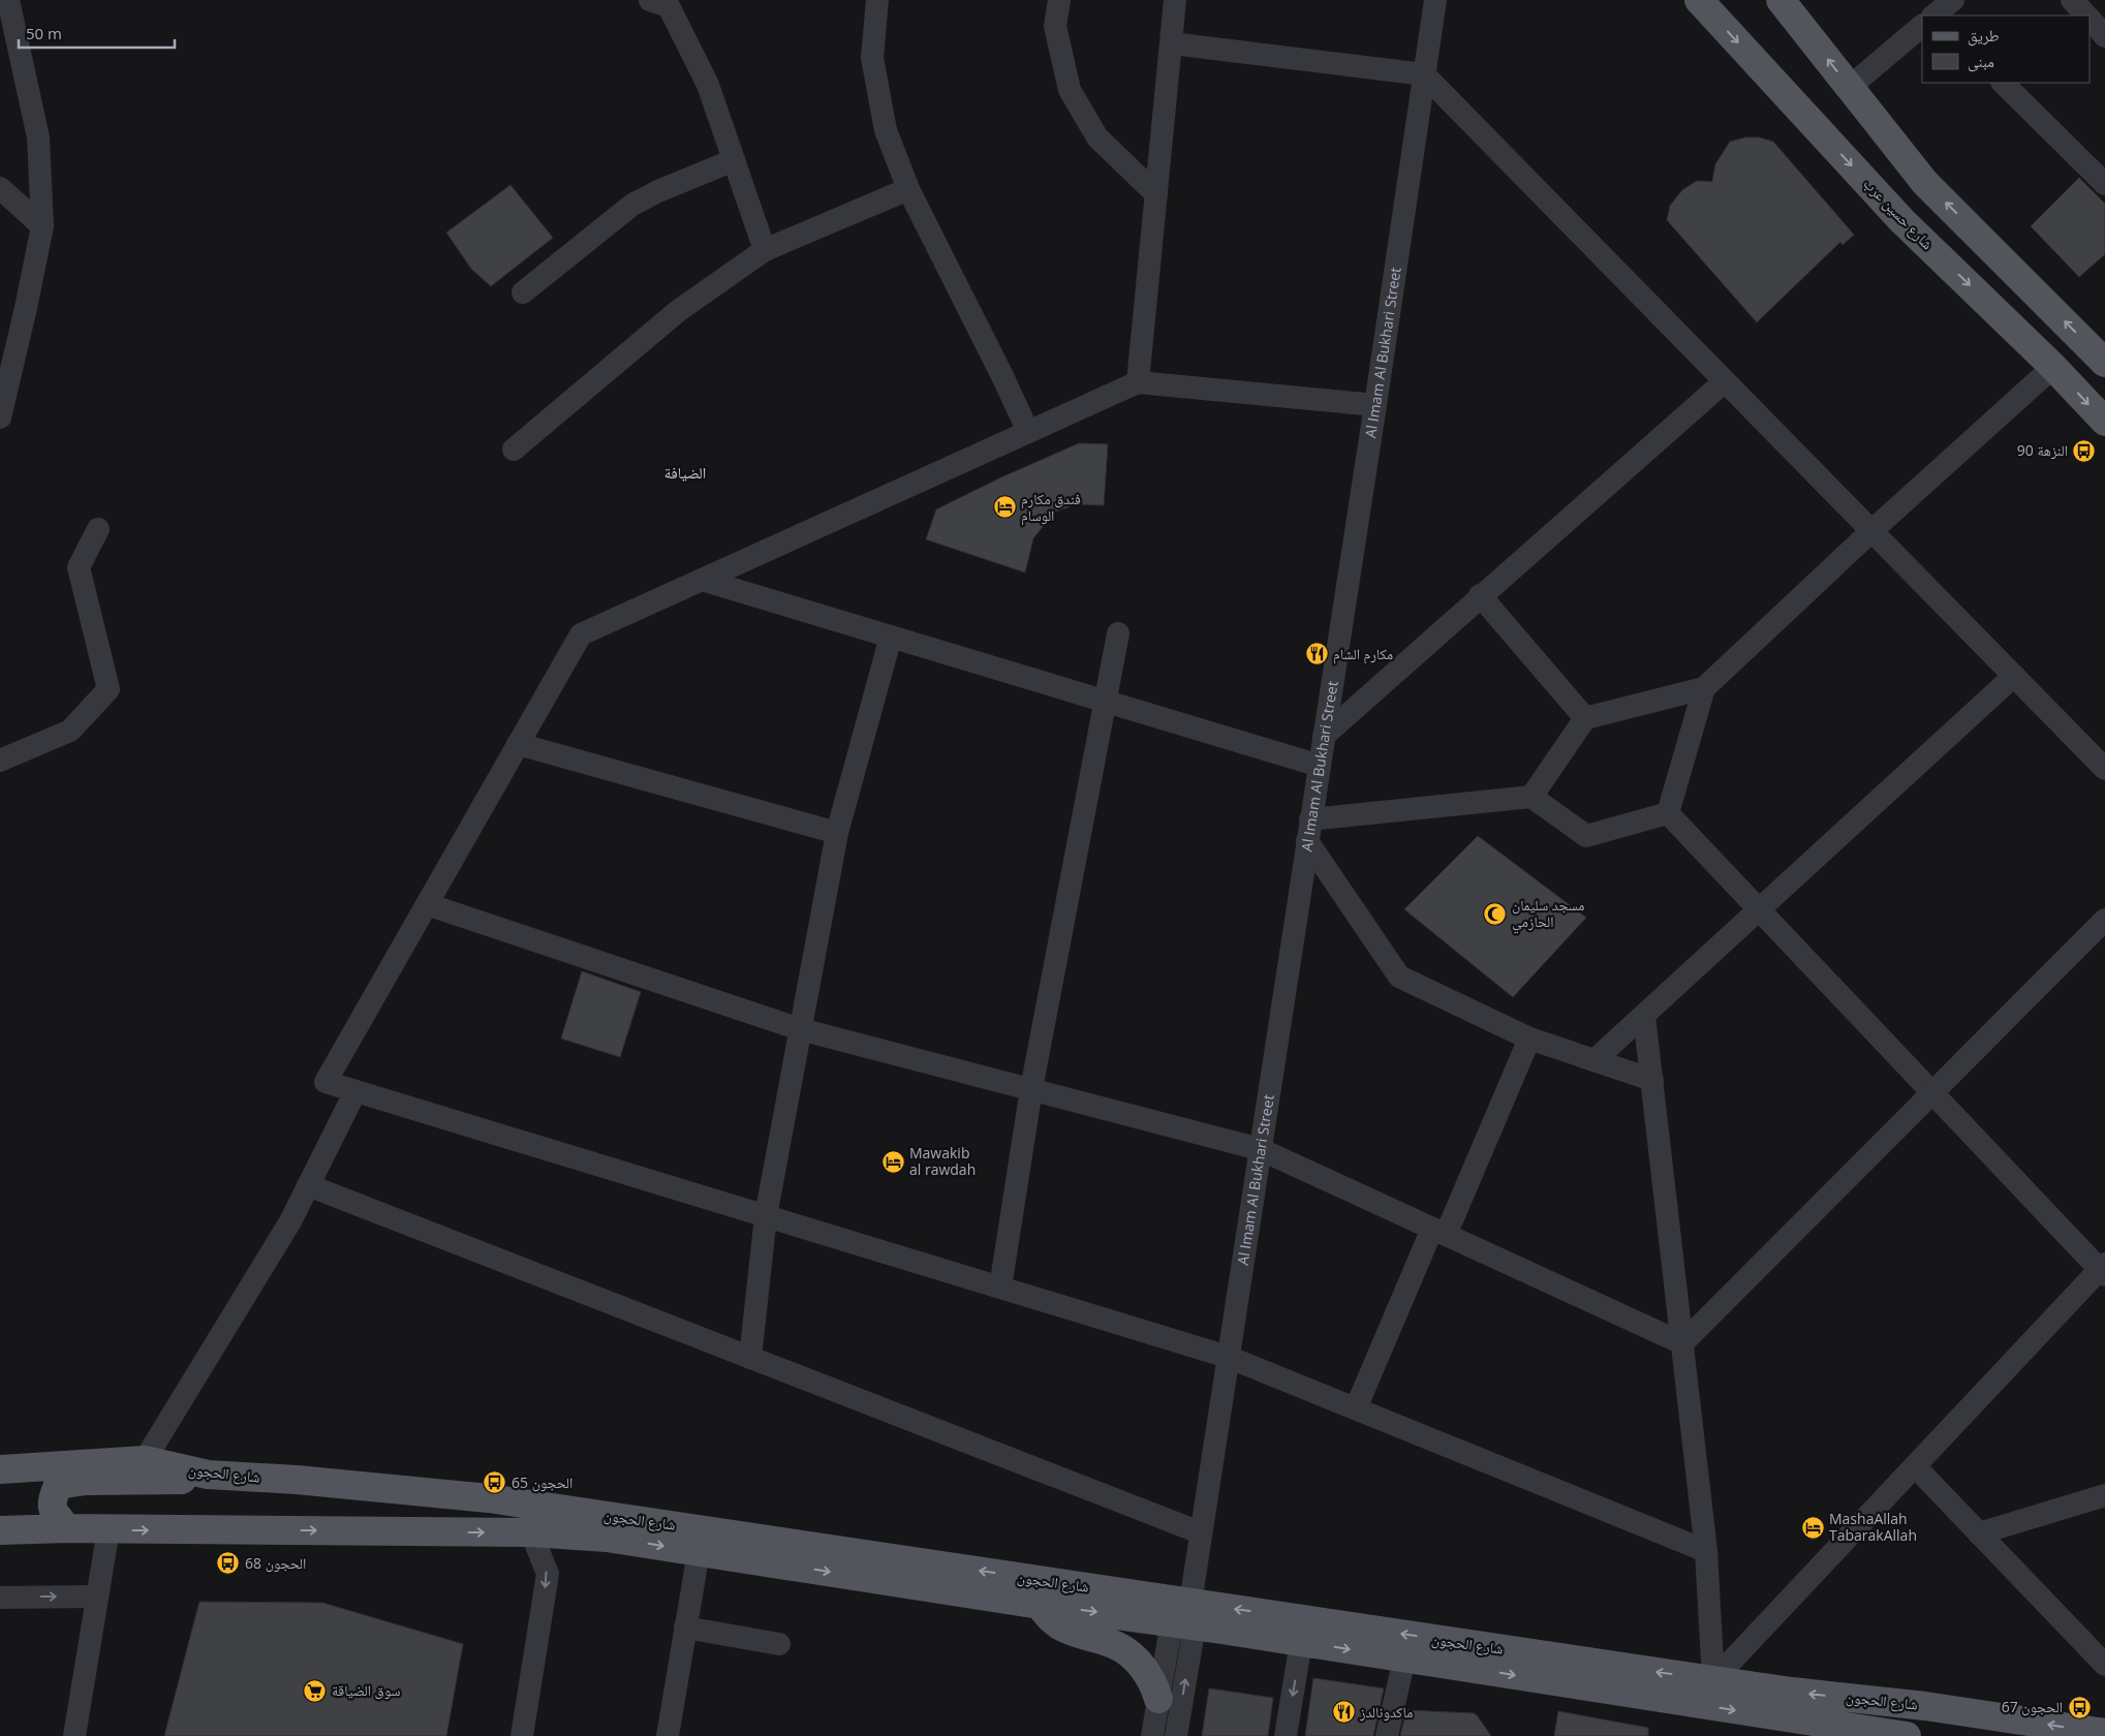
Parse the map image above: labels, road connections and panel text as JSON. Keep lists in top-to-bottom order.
{
  "streets": {
    "main road": ["شارع حسين عرب", "شارع الحجون"],
    "street": ["Al Imam Al Bukhari Street"]
  },
  "crossings": [
    ["Al Imam Al Bukhari Street", "شارع الحجون"]
  ],
  "districts": ["الضيافة"],
  "places": {
    "bus stop": [
      "النزهة 90",
      "الحجون 65",
      "الحجون 68",
      "الحجون 67"
    ],
    "hotel": ["فندق مكارم الوسام", "Mawakib al rawdah", "MashaAllah TabarakAllah"],
    "restaurant": ["مكارم الشام", "ماكدونالدز"],
    "mosque": ["مسجد سليمان الحازمي"],
    "supermarket": ["سوق الضياقة"]
  },
  "legend": ["طريق", "مبنى"],
  "scale_bar": "50 m"
}
